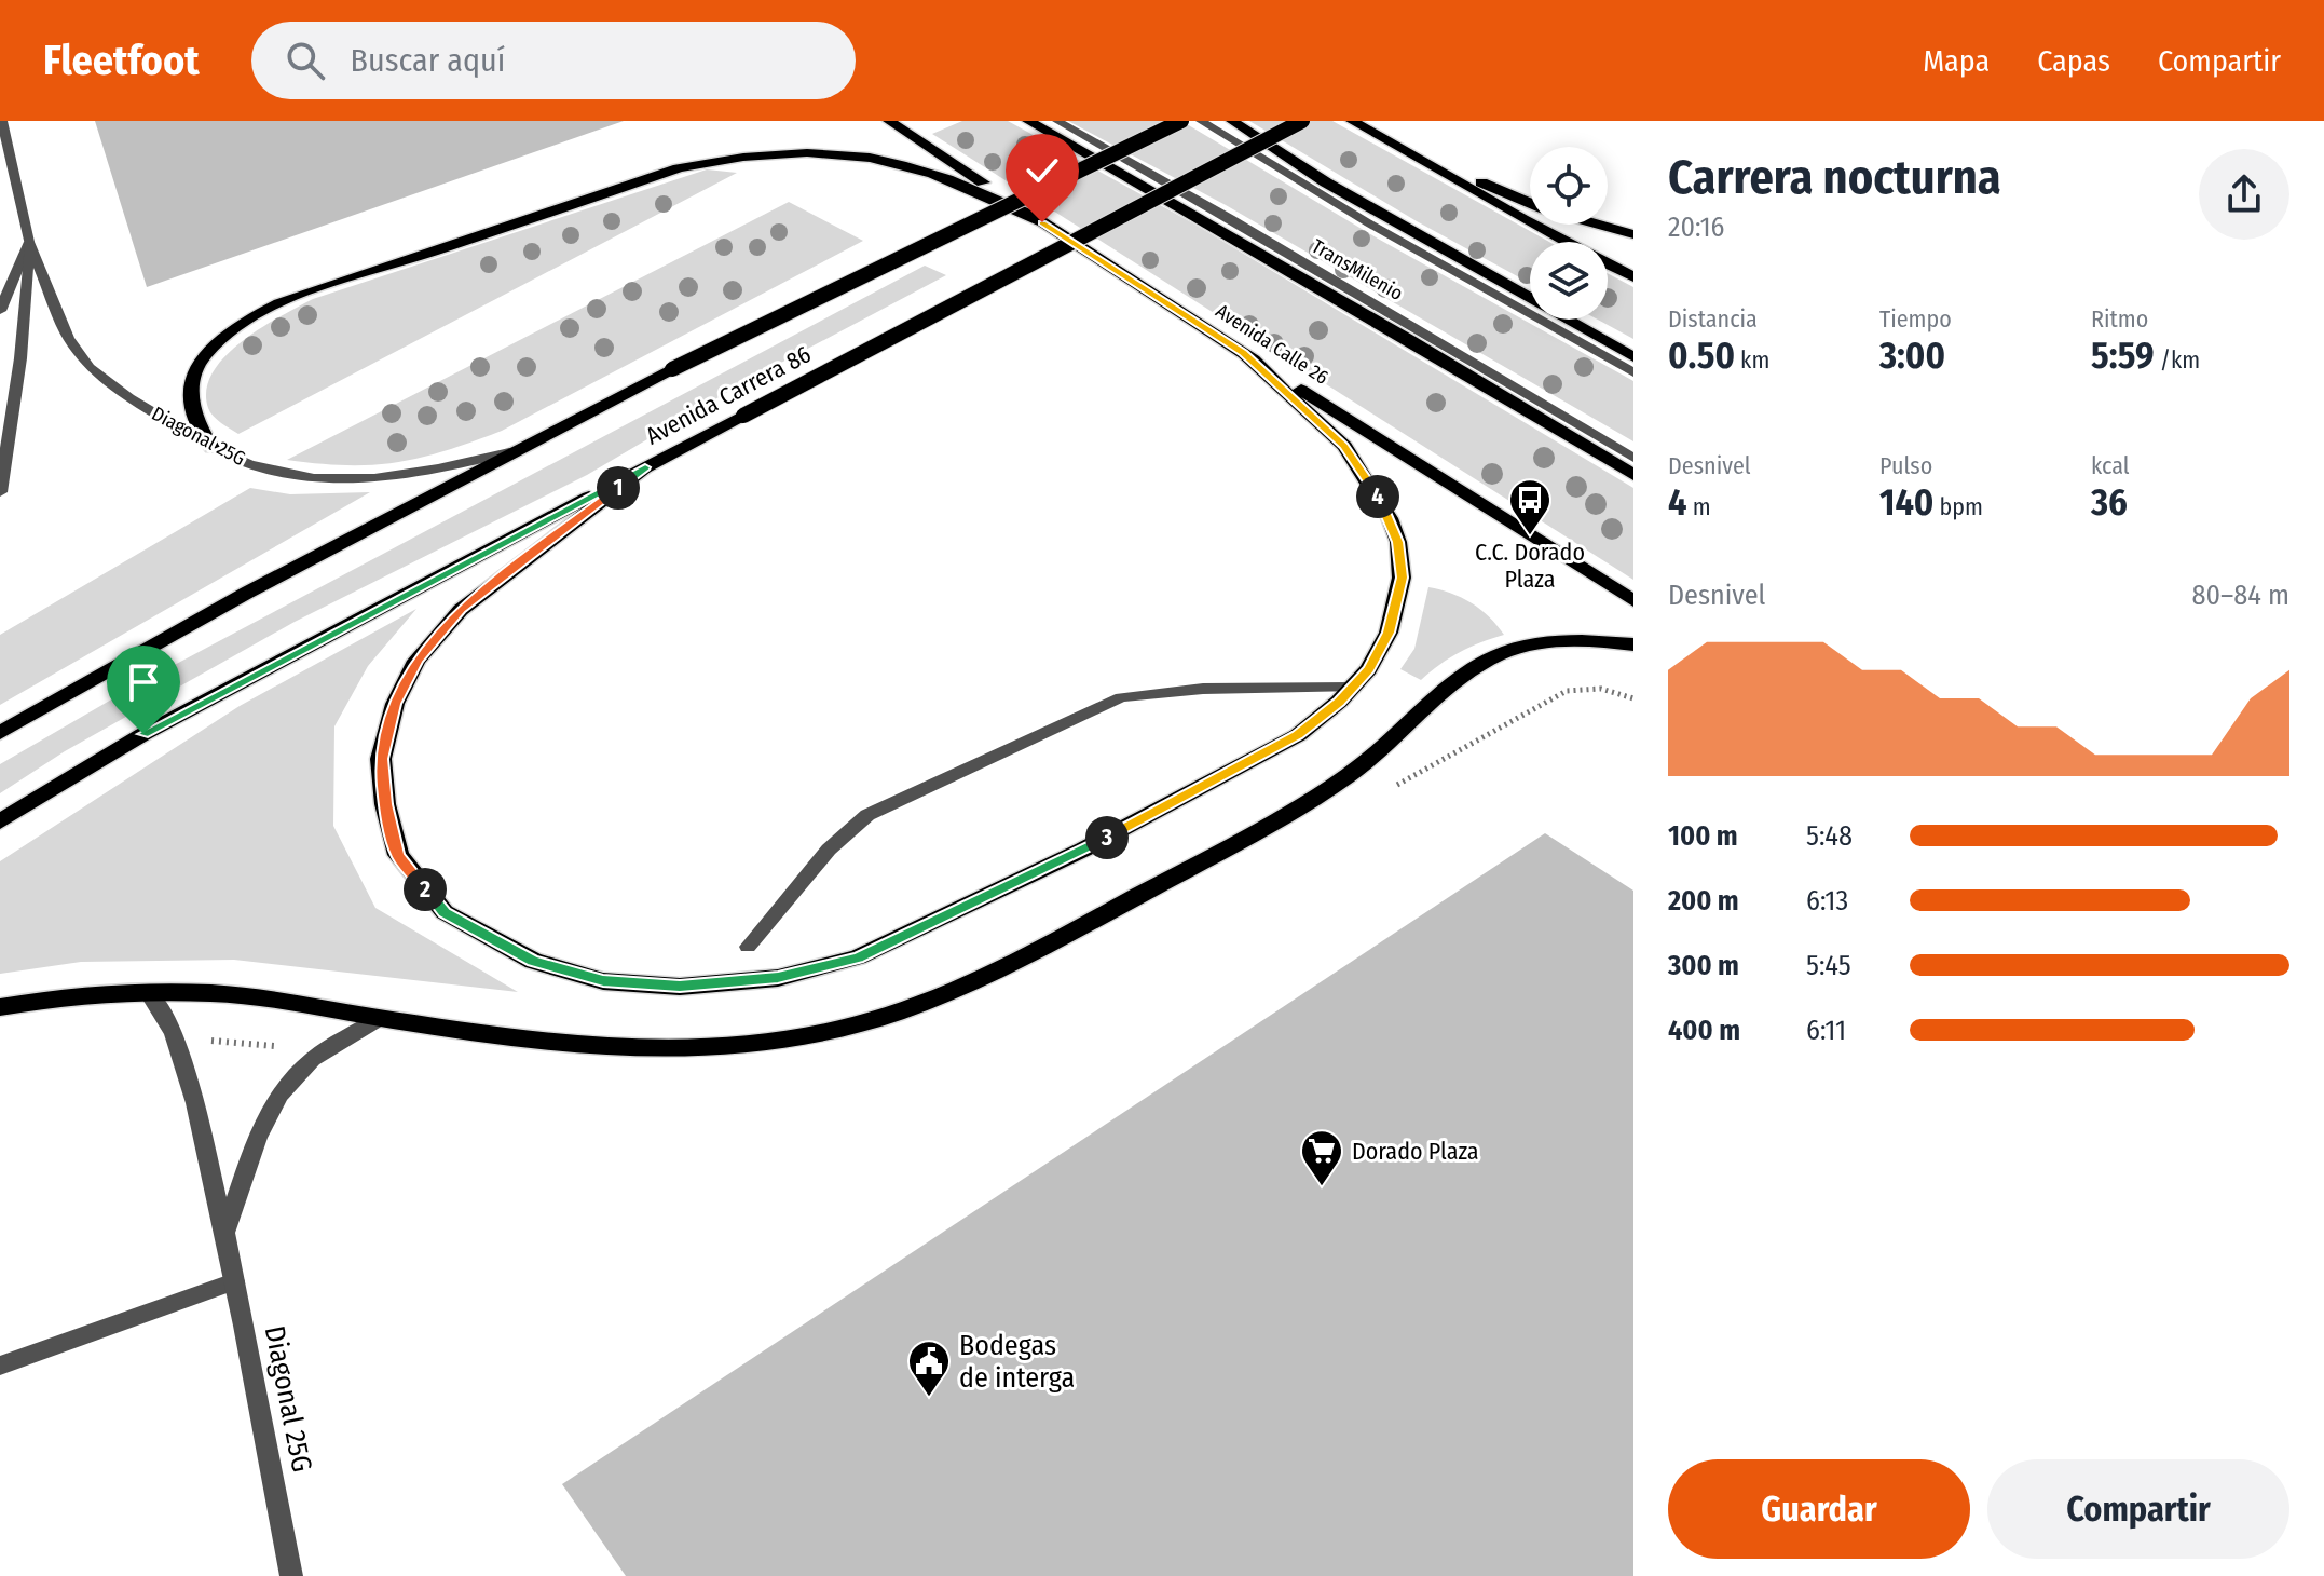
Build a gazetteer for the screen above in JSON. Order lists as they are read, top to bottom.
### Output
{
  "streets": {
    "main road": ["Avenida Calle 26", "Avenida Carrera 86"],
    "street": ["TransMilenio", "Diagonal 25G"]
  },
  "crossings": [
    ["Avenida Carrera 86", "Diagonal 25G"]
  ],
  "places": {
    "bus stop": ["C.C. Dorado Plaza"],
    "supermarket": ["Dorado Plaza"],
    "public building": ["Bodegas de interga"]
  },
  "page": {
    "header": "Fleetfoot",
    "search": "Buscar aquí",
    "nav": ["Mapa", "Capas", "Compartir"],
    "heading": ["Carrera nocturna", "20:16"],
    "stats": [
      ["Distancia", "0.50 km"],
      ["Tiempo", "3:00"],
      ["Ritmo", "5:59 /km"],
      ["Desnivel", "4 m"],
      ["Pulso", "140 bpm"],
      ["kcal", "36"]
    ],
    "pins": [
      "1",
      "4",
      "3",
      "2"
    ],
    "chart": ["Desnivel", "80–84 m"],
    "list": [
      {
        "name": "100 m",
        "note": "5:48"
      },
      {
        "name": "200 m",
        "note": "6:13"
      },
      {
        "name": "300 m",
        "note": "5:45"
      },
      {
        "name": "400 m",
        "note": "6:11"
      }
    ],
    "buttons": ["Guardar", "Compartir"]
  }
}
